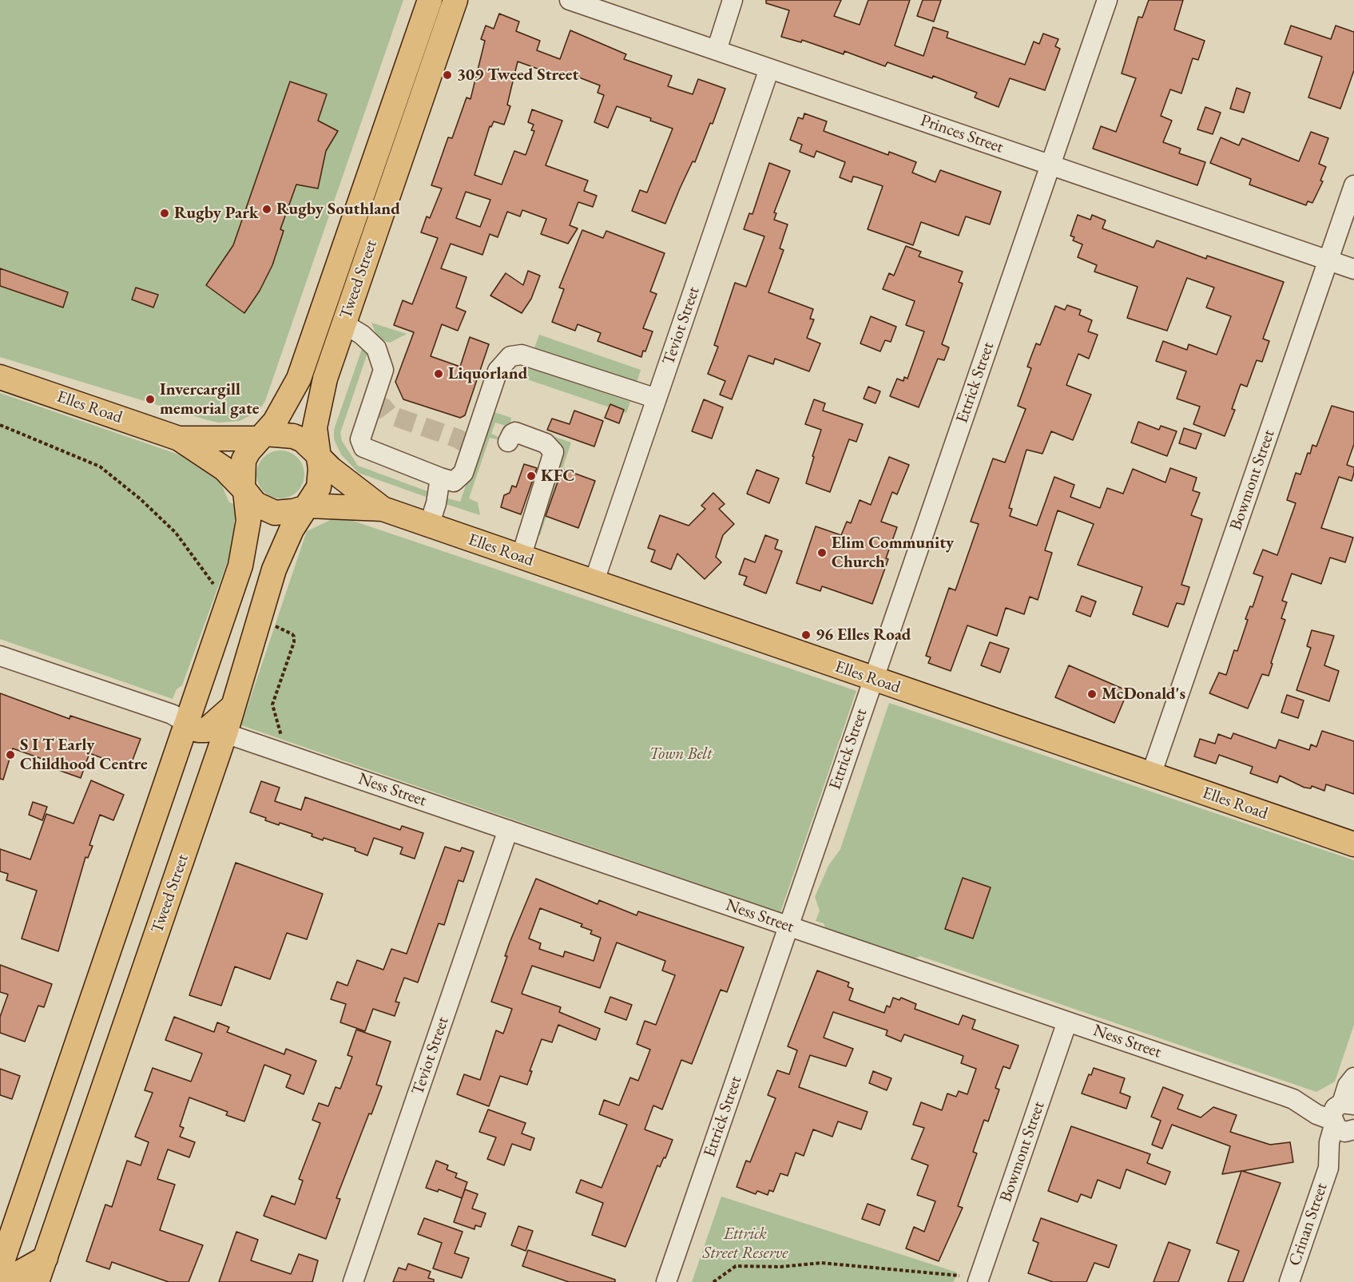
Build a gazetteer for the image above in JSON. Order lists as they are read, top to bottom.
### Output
{
  "streets": {
    "main road": ["Tweed Street", "Elles Road"],
    "street": [
      "Princes Street",
      "Teviot Street",
      "Ettrick Street",
      "Bowmont Street",
      "Ness Street",
      "Crinan Street"
    ]
  },
  "crossings": [
    ["Princes Street", "Teviot Street"],
    ["Princes Street", "Ettrick Street"],
    ["Princes Street", "Bowmont Street"],
    ["Tweed Street", "Elles Road"],
    ["Tweed Street", "Ness Street"],
    ["Teviot Street", "Elles Road"],
    ["Teviot Street", "Ness Street"],
    ["Ettrick Street", "Elles Road"],
    ["Ettrick Street", "Ness Street"],
    ["Elles Road", "Bowmont Street"],
    ["Bowmont Street", "Ness Street"],
    ["Ness Street", "Crinan Street"]
  ],
  "parks": ["Town Belt", "Ettrick Street Reserve"],
  "places": [
    "309 Tweed Street",
    "Rugby Southland",
    "Rugby Park",
    "Liquorland",
    "Invercargill memorial gate",
    "KFC",
    "Elim Community Church",
    "96 Elles Road",
    "McDonald's",
    "S I T Early Childhood Centre"
  ]
}
